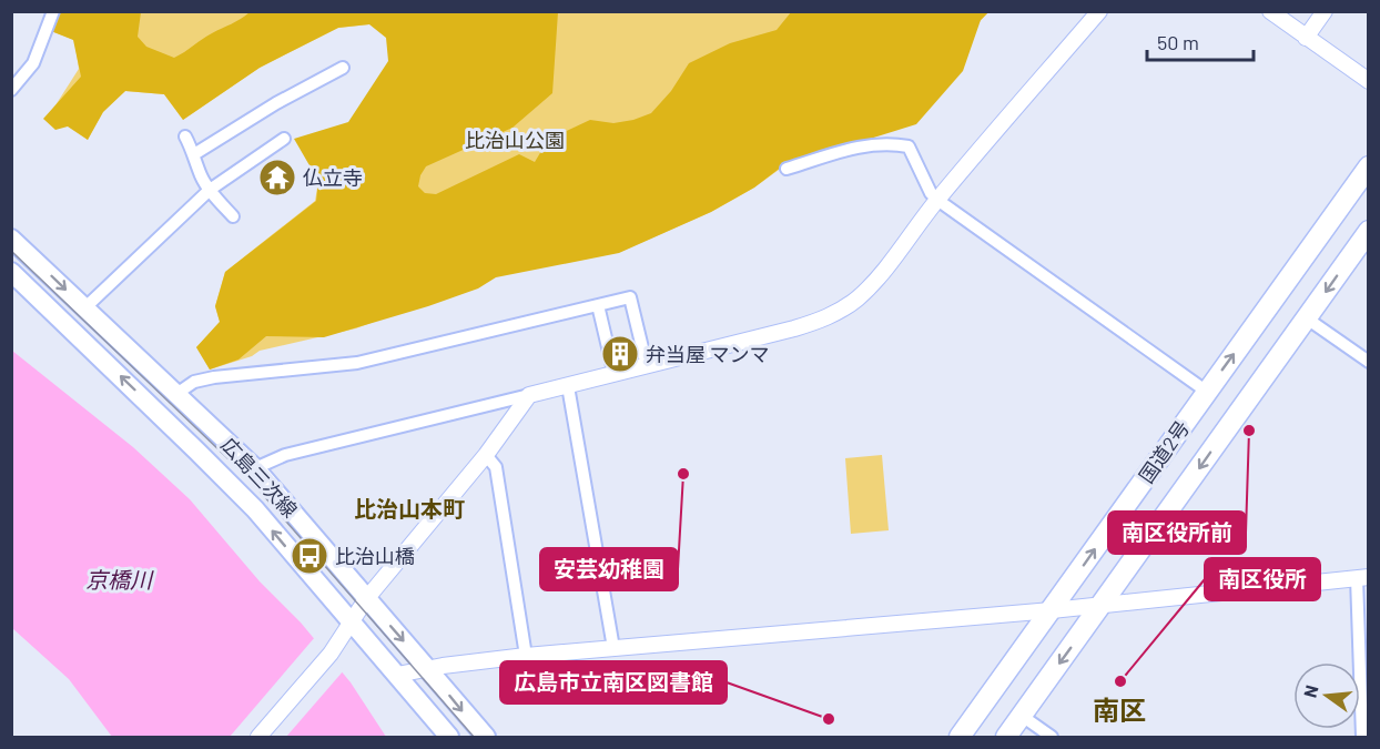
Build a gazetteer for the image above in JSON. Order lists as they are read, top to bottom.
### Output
{
  "streets": {
    "highway": ["国道2号"],
    "main road": ["広島三次線"]
  },
  "districts": ["比治山本町", "南区"],
  "water": ["京橋川"],
  "parks": ["比治山公園"],
  "places": {
    "temple": ["仏立寺"],
    "building": ["弁当屋 マンマ"],
    "other": [
      "南区役所前",
      "安芸幼稚園",
      "南区役所",
      "広島市立南区図書館"
    ],
    "bus stop": ["比治山橋"]
  },
  "scale_bar": "50 m",
  "north": "left"
}
